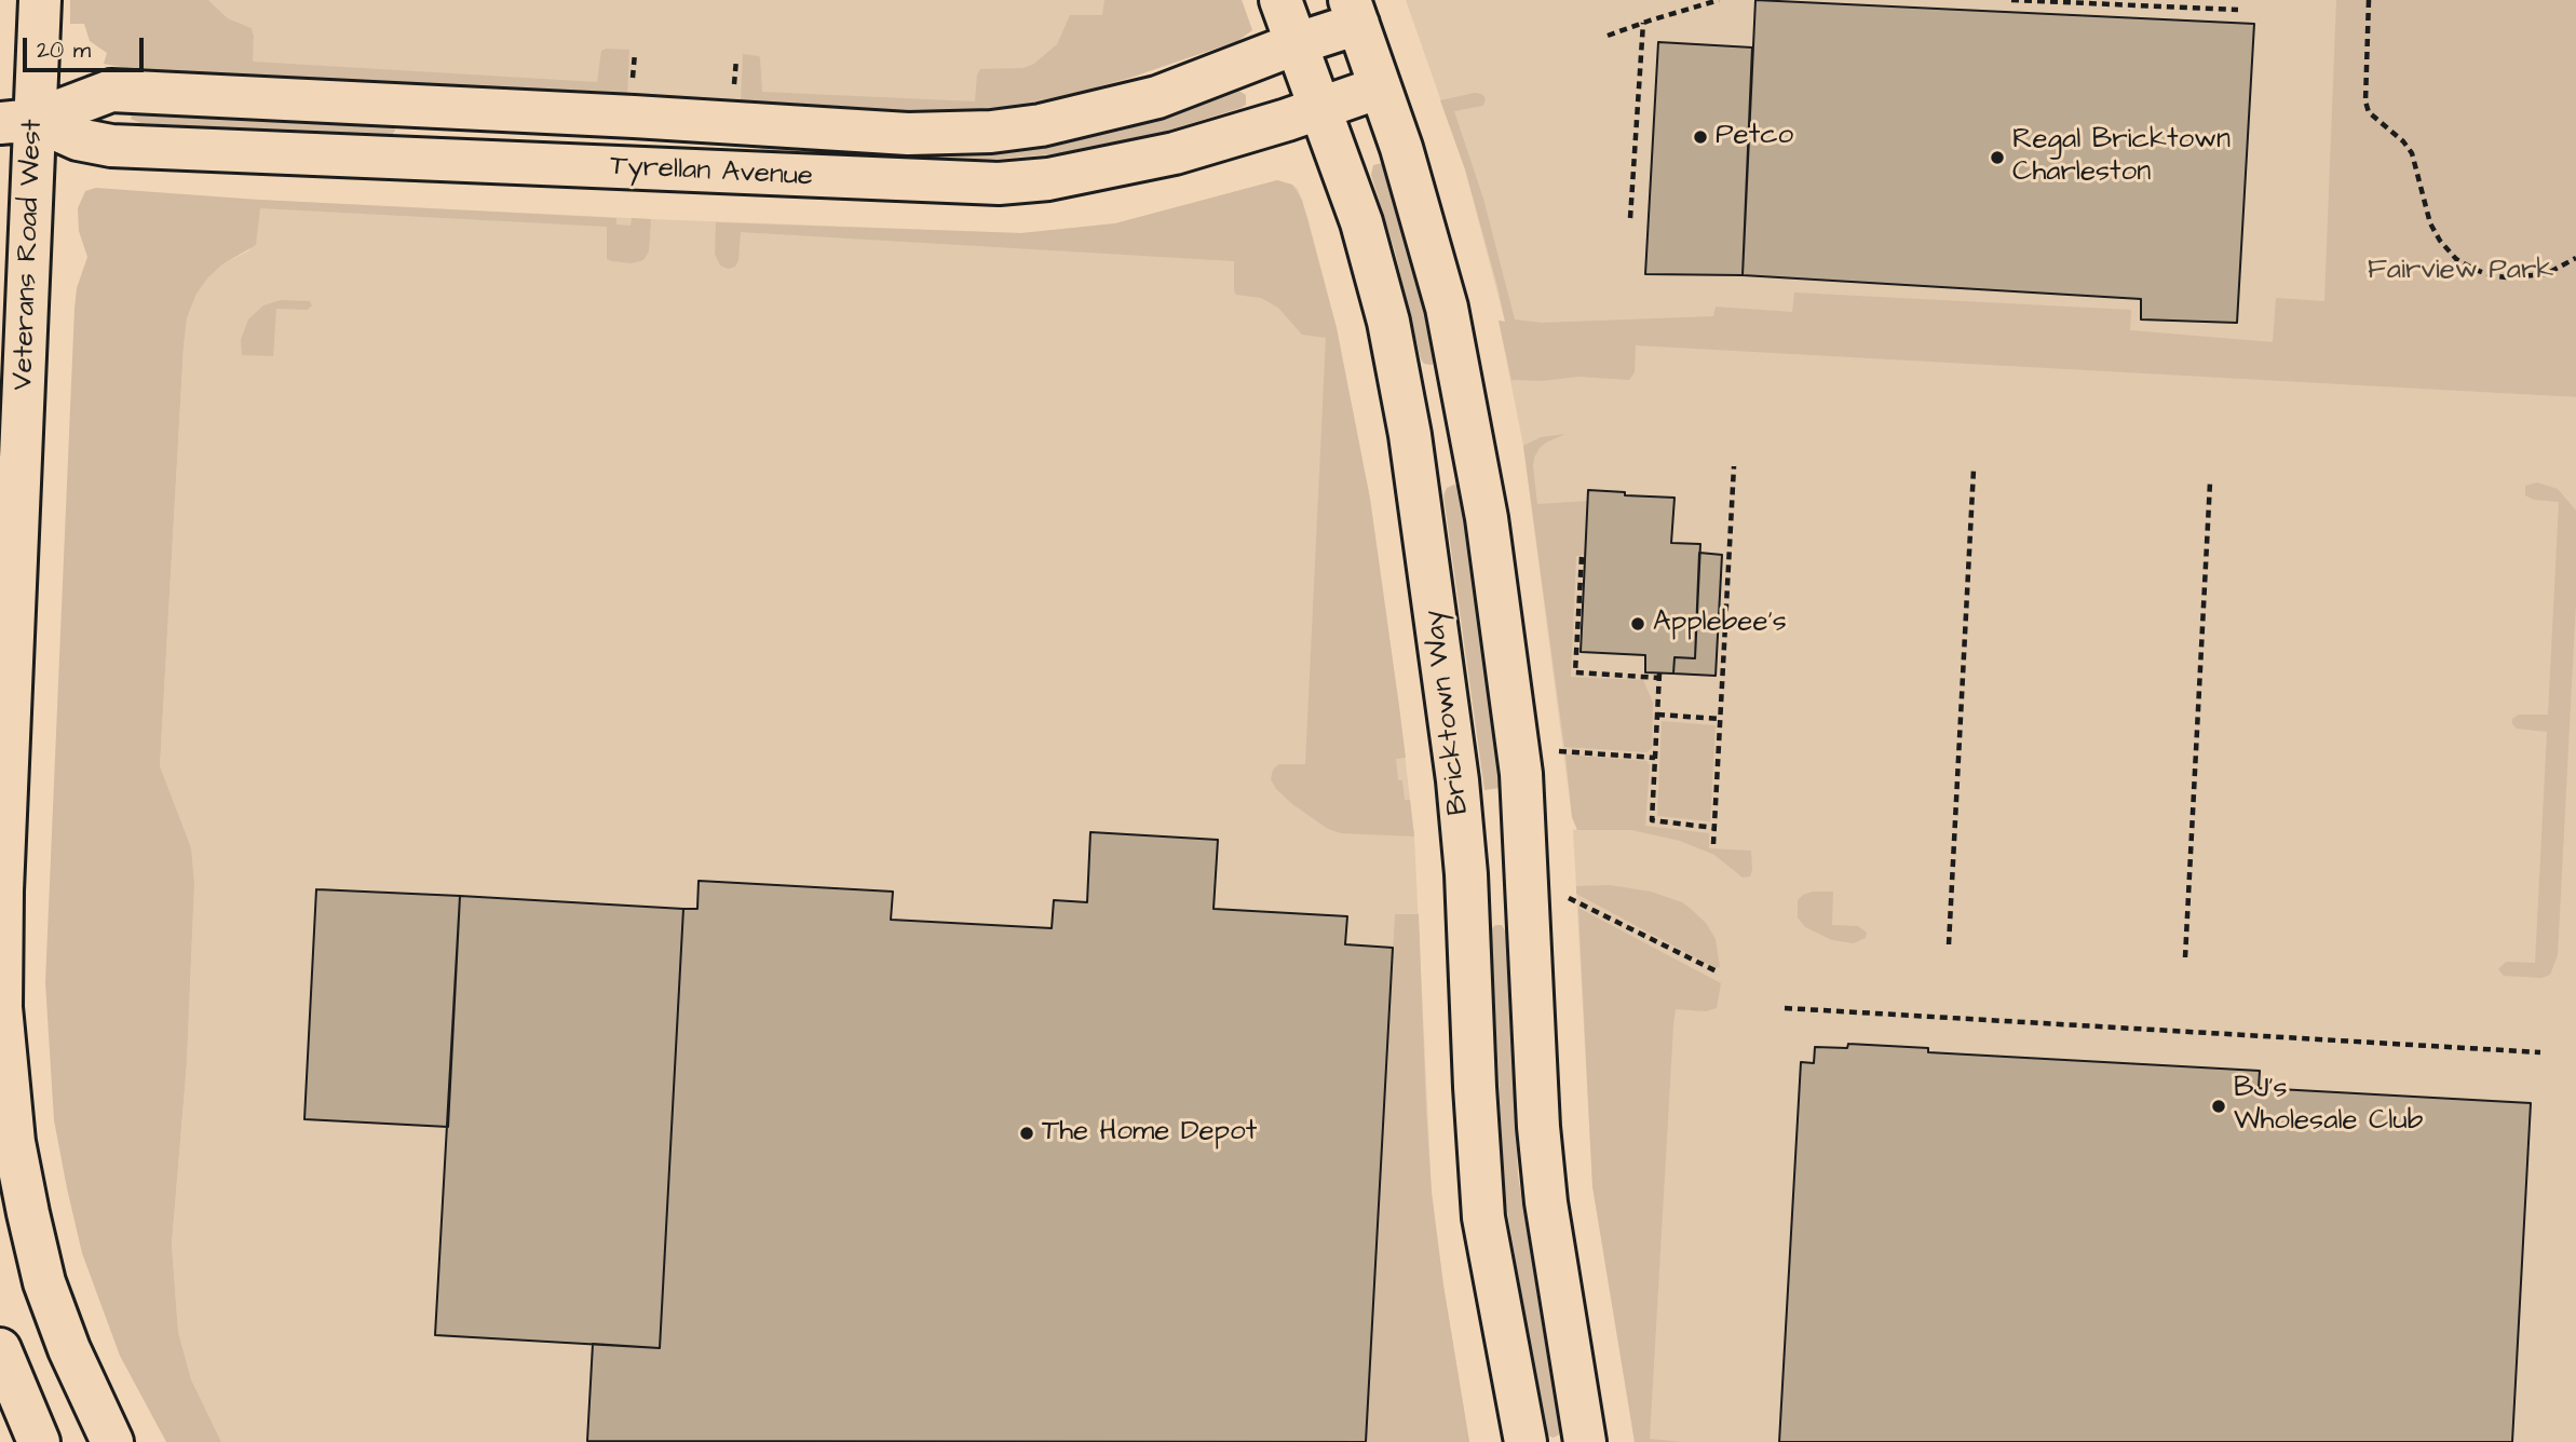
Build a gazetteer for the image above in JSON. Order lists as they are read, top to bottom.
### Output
{
  "streets": {
    "street": ["Tyrellan Avenue", "Veterans Road West", "Bricktown Way"]
  },
  "crossings": [
    ["Tyrellan Avenue", "Veterans Road West"],
    ["Tyrellan Avenue", "Bricktown Way"]
  ],
  "parks": ["Fairview Park"],
  "places": [
    "Petco",
    "Regal Bricktown Charleston",
    "Applebee's",
    "BJ's Wholesale Club",
    "The Home Depot"
  ],
  "scale_bar": "20 m"
}
